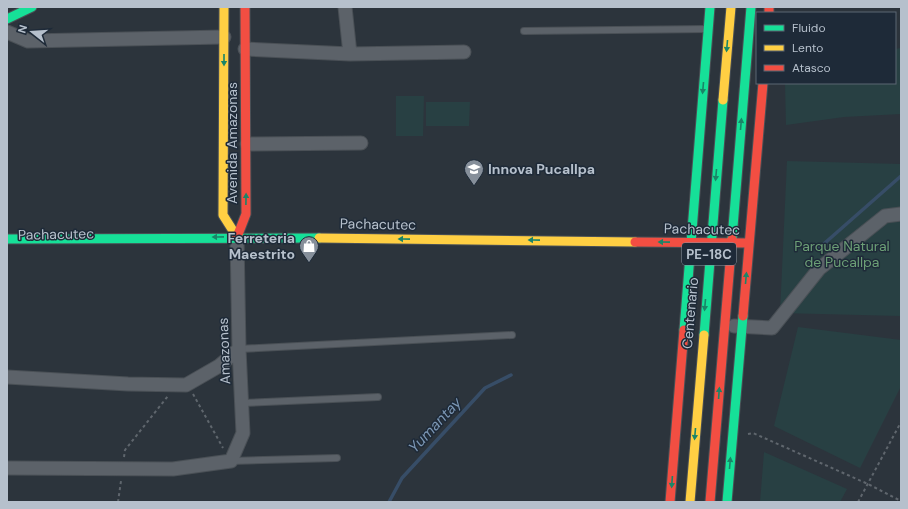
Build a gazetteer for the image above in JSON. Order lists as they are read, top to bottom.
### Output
{
  "streets": {
    "main road": [
      "Avenida Amazonas",
      "Pachacutec",
      "PE-18C",
      "Centenario"
    ],
    "street": ["Amazonas"]
  },
  "crossings": [
    ["Avenida Amazonas", "Pachacutec"],
    ["Avenida Amazonas", "Amazonas"],
    ["Pachacutec", "PE-18C"],
    ["Pachacutec", "Centenario"],
    ["Pachacutec", "Amazonas"]
  ],
  "water": ["Yumantay"],
  "parks": ["Parque Natural de Pucallpa"],
  "places": {
    "school or university": ["Innova Pucallpa"],
    "shop": ["Ferreteria Maestrito"]
  },
  "legend": ["Fluido", "Lento", "Atasco"],
  "north": "left"
}
